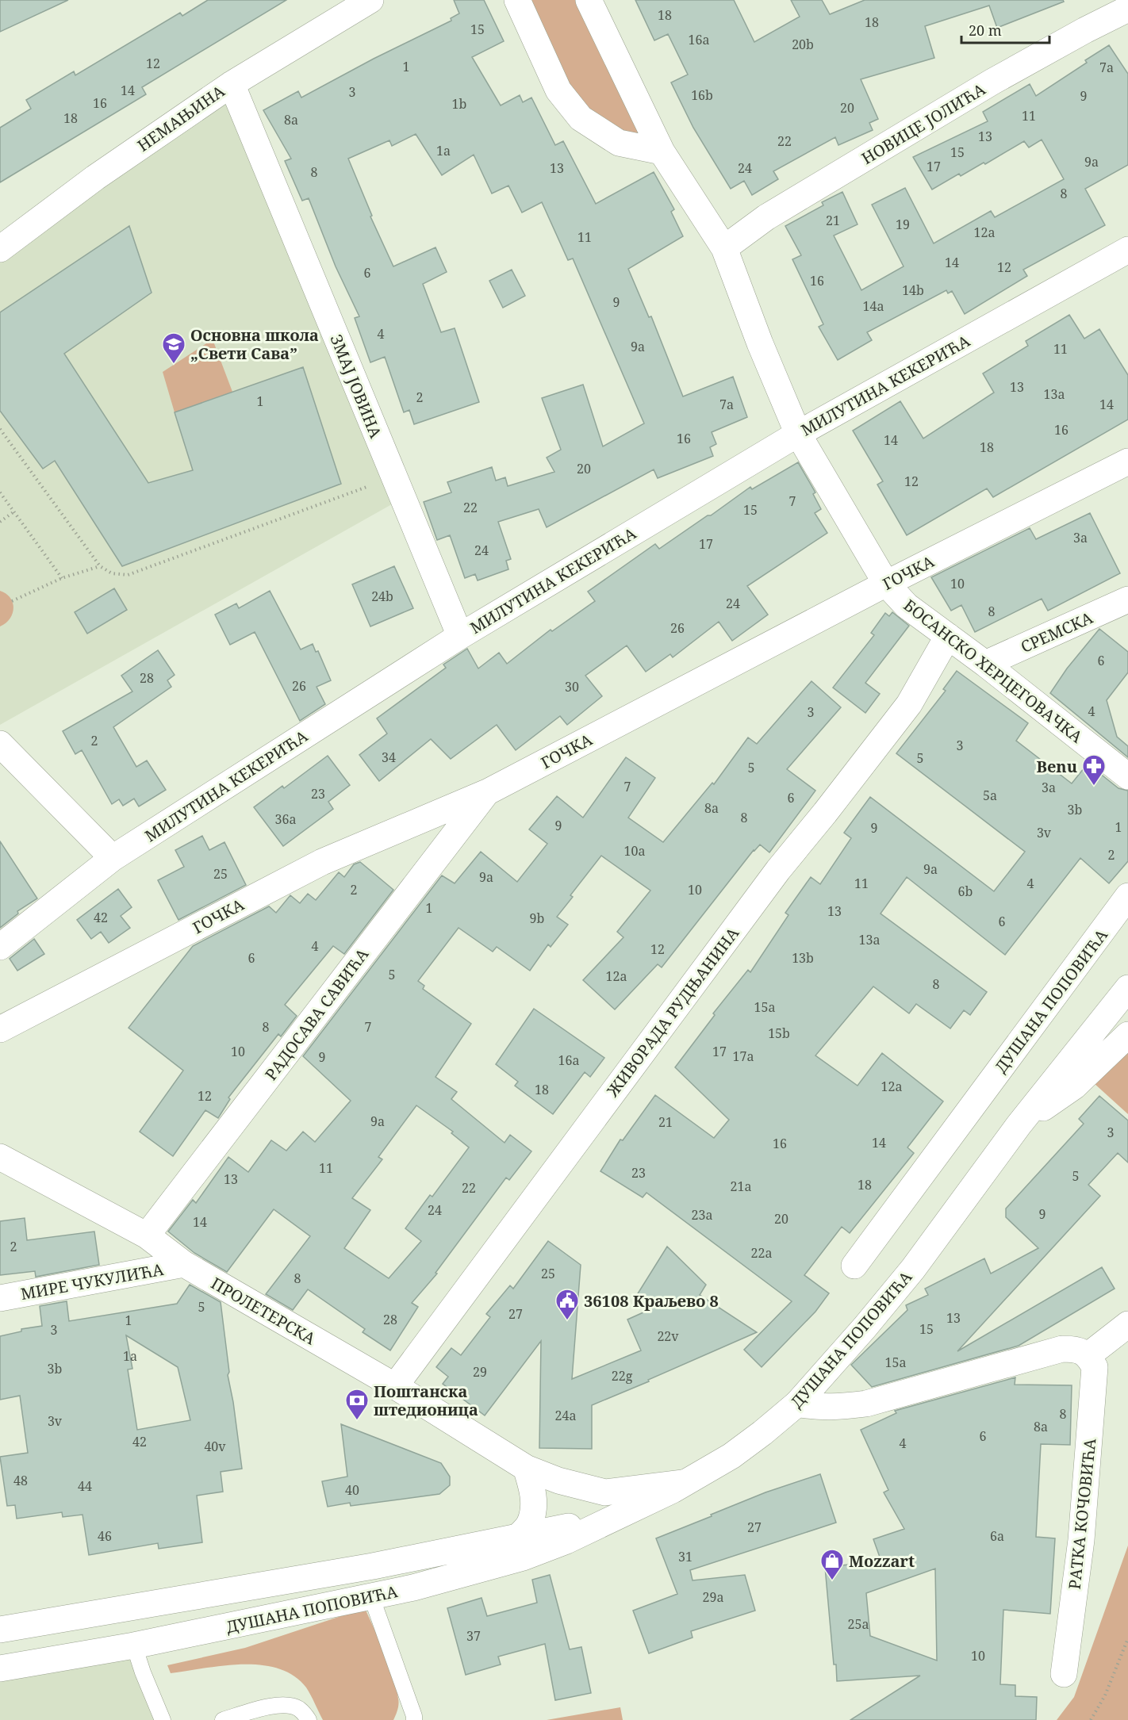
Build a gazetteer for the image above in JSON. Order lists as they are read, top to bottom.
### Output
{
  "streets": {
    "street": [
      "НЕМАЊИНА",
      "НОВИЦЕ ЈОЛИЋА",
      "МИЛУТИНА КЕКЕРИЋА",
      "ЗМАЈ ЈОВИНА",
      "ГОЧКА",
      "СРЕМСКА",
      "БОСАНСКО ХЕРЦЕГОВАЧКА",
      "ДУШАНА ПОПОВИЋА",
      "ЖИВОРАДА РУДЊАНИНА",
      "РАДОСАВА САВИЋА",
      "МИРЕ ЧУКУЛИЋА",
      "ПРОЛЕТЕРСКА",
      "РАТКА КОЧОВИЋА"
    ]
  },
  "crossings": [
    ["НЕМАЊИНА", "ЗМАЈ ЈОВИНА"],
    ["НОВИЦЕ ЈОЛИЋА", "БОСАНСКО ХЕРЦЕГОВАЧКА"],
    ["МИЛУТИНА КЕКЕРИЋА", "ЗМАЈ ЈОВИНА"],
    ["МИЛУТИНА КЕКЕРИЋА", "БОСАНСКО ХЕРЦЕГОВАЧКА"],
    ["ГОЧКА", "БОСАНСКО ХЕРЦЕГОВАЧКА"],
    ["ГОЧКА", "РАДОСАВА САВИЋА"],
    ["СРЕМСКА", "БОСАНСКО ХЕРЦЕГОВАЧКА"],
    ["БОСАНСКО ХЕРЦЕГОВАЧКА", "ЖИВОРАДА РУДЊАНИНА"],
    ["ДУШАНА ПОПОВИЋА", "ПРОЛЕТЕРСКА"],
    ["ЖИВОРАДА РУДЊАНИНА", "ПРОЛЕТЕРСКА"],
    ["РАДОСАВА САВИЋА", "ПРОЛЕТЕРСКА"],
    ["МИРЕ ЧУКУЛИЋА", "ПРОЛЕТЕРСКА"]
  ],
  "places": {
    "school or university": ["Основна школа „Свети Сава”"],
    "pharmacy": ["Benu"],
    "public building": ["36108 Краљево 8"],
    "bank": ["Поштанска штедионица"],
    "shop": ["Mozzart"]
  },
  "house_numbers": [
    "18",
    "18",
    "15",
    "16a",
    "20b",
    "12",
    "1",
    "7a",
    "14",
    "3",
    "16b",
    "9",
    "16",
    "1b",
    "20",
    "11",
    "18",
    "8a",
    "13",
    "22",
    "1a",
    "15",
    "9a",
    "17",
    "13",
    "24",
    "8",
    "8",
    "21",
    "19",
    "12a",
    "11",
    "14",
    "12",
    "6",
    "16",
    "14b",
    "9",
    "14a",
    "4",
    "9a",
    "11",
    "13",
    "13a",
    "2",
    "1",
    "7a",
    "14",
    "16",
    "16",
    "14",
    "18",
    "20",
    "12",
    "7",
    "22",
    "15",
    "3a",
    "17",
    "24",
    "10",
    "24b",
    "24",
    "8",
    "26",
    "6",
    "28",
    "26",
    "30",
    "4",
    "3",
    "2",
    "3",
    "34",
    "5",
    "5",
    "7",
    "3a",
    "23",
    "5a",
    "6",
    "8a",
    "3b",
    "8",
    "36a",
    "9",
    "1",
    "9",
    "3v",
    "10a",
    "2",
    "9a",
    "25",
    "9a",
    "11",
    "4",
    "2",
    "10",
    "6b",
    "1",
    "13",
    "42",
    "9b",
    "6",
    "13a",
    "4",
    "12",
    "6",
    "13b",
    "5",
    "12a",
    "8",
    "15a",
    "8",
    "7",
    "15b",
    "10",
    "17",
    "17a",
    "9",
    "16a",
    "12a",
    "18",
    "12",
    "9a",
    "21",
    "3",
    "14",
    "16",
    "11",
    "23",
    "5",
    "13",
    "18",
    "21a",
    "22",
    "24",
    "9",
    "23a",
    "20",
    "14",
    "2",
    "22a",
    "25",
    "8",
    "5",
    "27",
    "13",
    "28",
    "1",
    "15",
    "3",
    "22v",
    "1a",
    "15a",
    "3b",
    "29",
    "22g",
    "8",
    "24a",
    "3v",
    "8a",
    "6",
    "42",
    "4",
    "40v",
    "48",
    "44",
    "40",
    "27",
    "46",
    "6a",
    "31",
    "29a",
    "25a",
    "37",
    "10"
  ],
  "scale_bar": "20 m"
}
